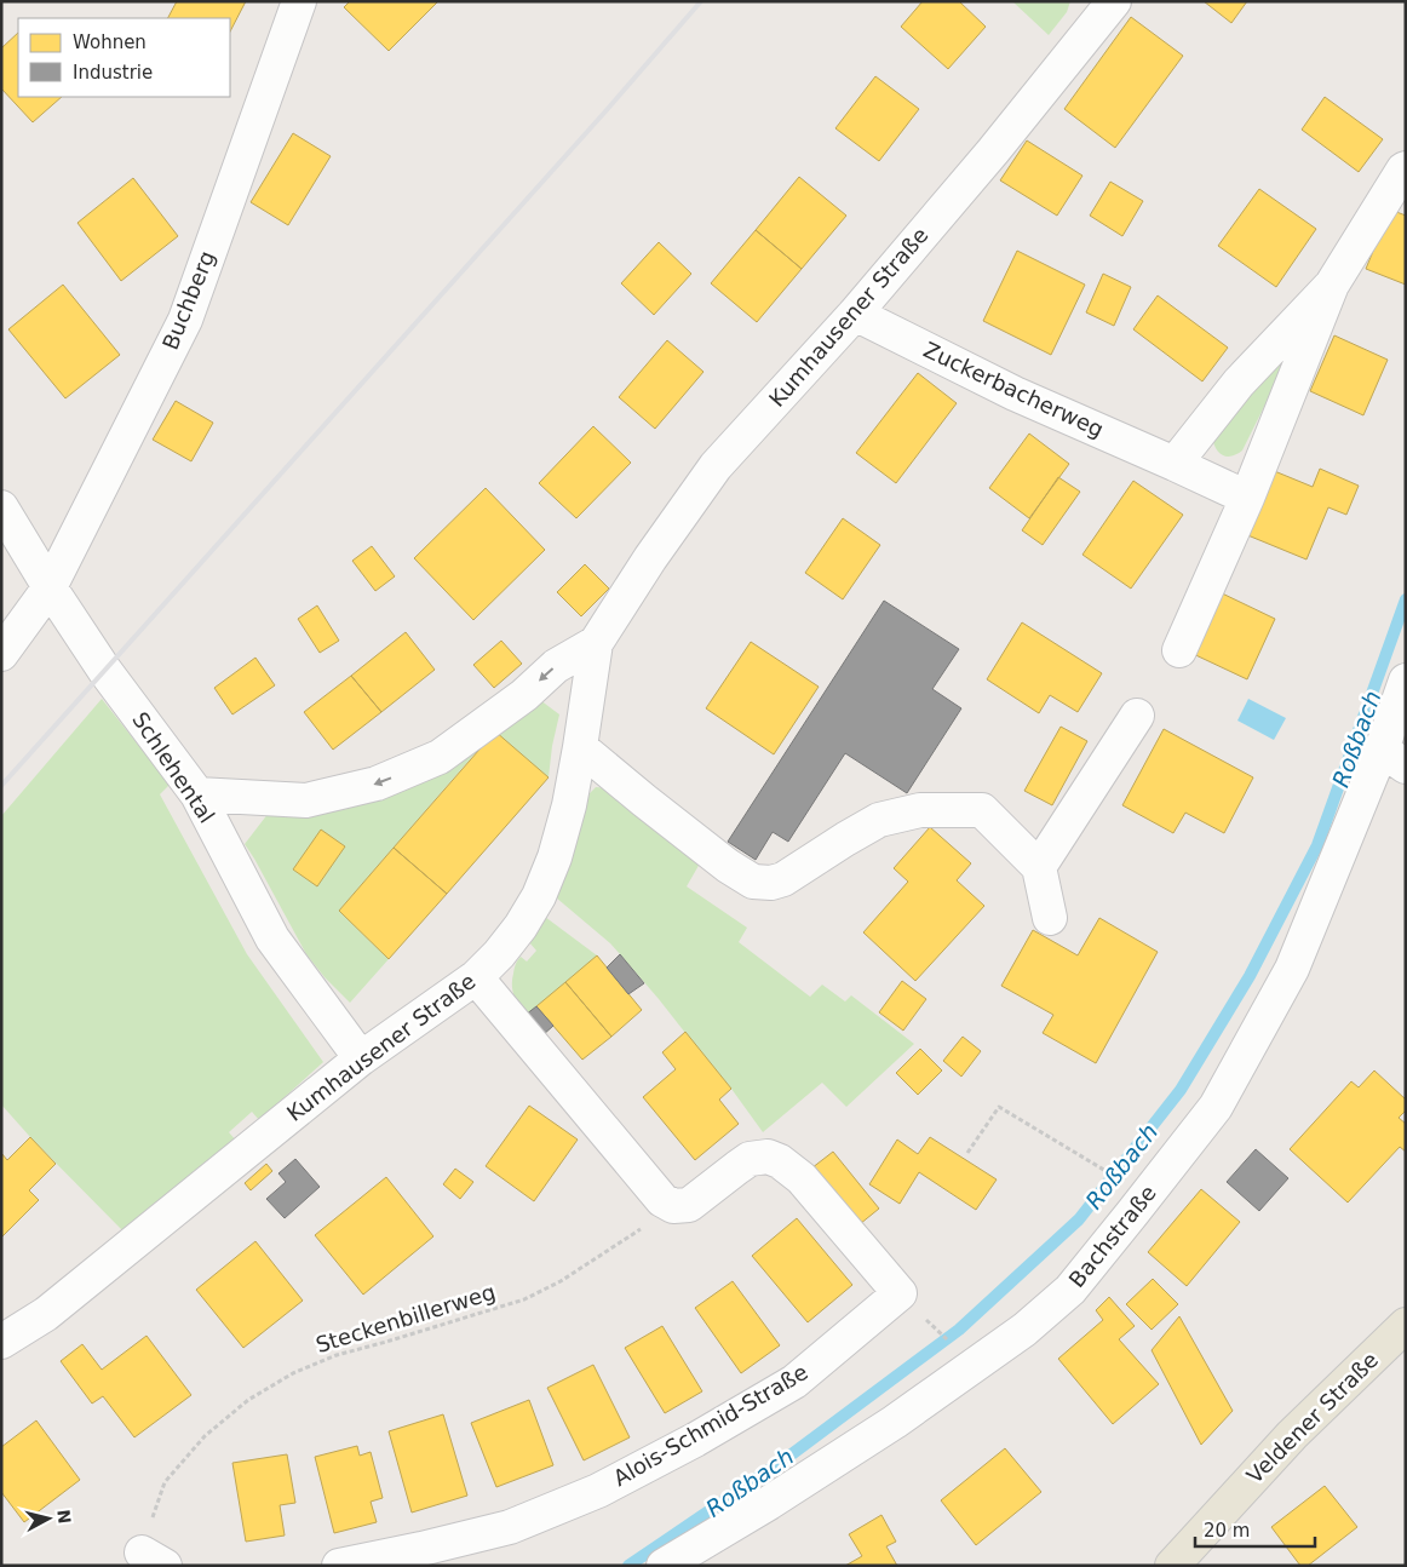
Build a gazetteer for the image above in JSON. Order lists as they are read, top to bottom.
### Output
{
  "streets": {
    "main road": ["Veldener Straße"],
    "street": [
      "Buchberg",
      "Kumhausener Straße",
      "Zuckerbacherweg",
      "Schlehental",
      "Bachstraße",
      "Alois-Schmid-Straße"
    ],
    "path": ["Steckenbillerweg"]
  },
  "crossings": [
    ["Buchberg", "Schlehental"],
    ["Kumhausener Straße", "Zuckerbacherweg"],
    ["Kumhausener Straße", "Schlehental"],
    ["Steckenbillerweg", "Alois-Schmid-Straße"]
  ],
  "water": ["Roßbach"],
  "legend": ["Wohnen", "Industrie"],
  "scale_bar": "20 m",
  "north": "right"
}
